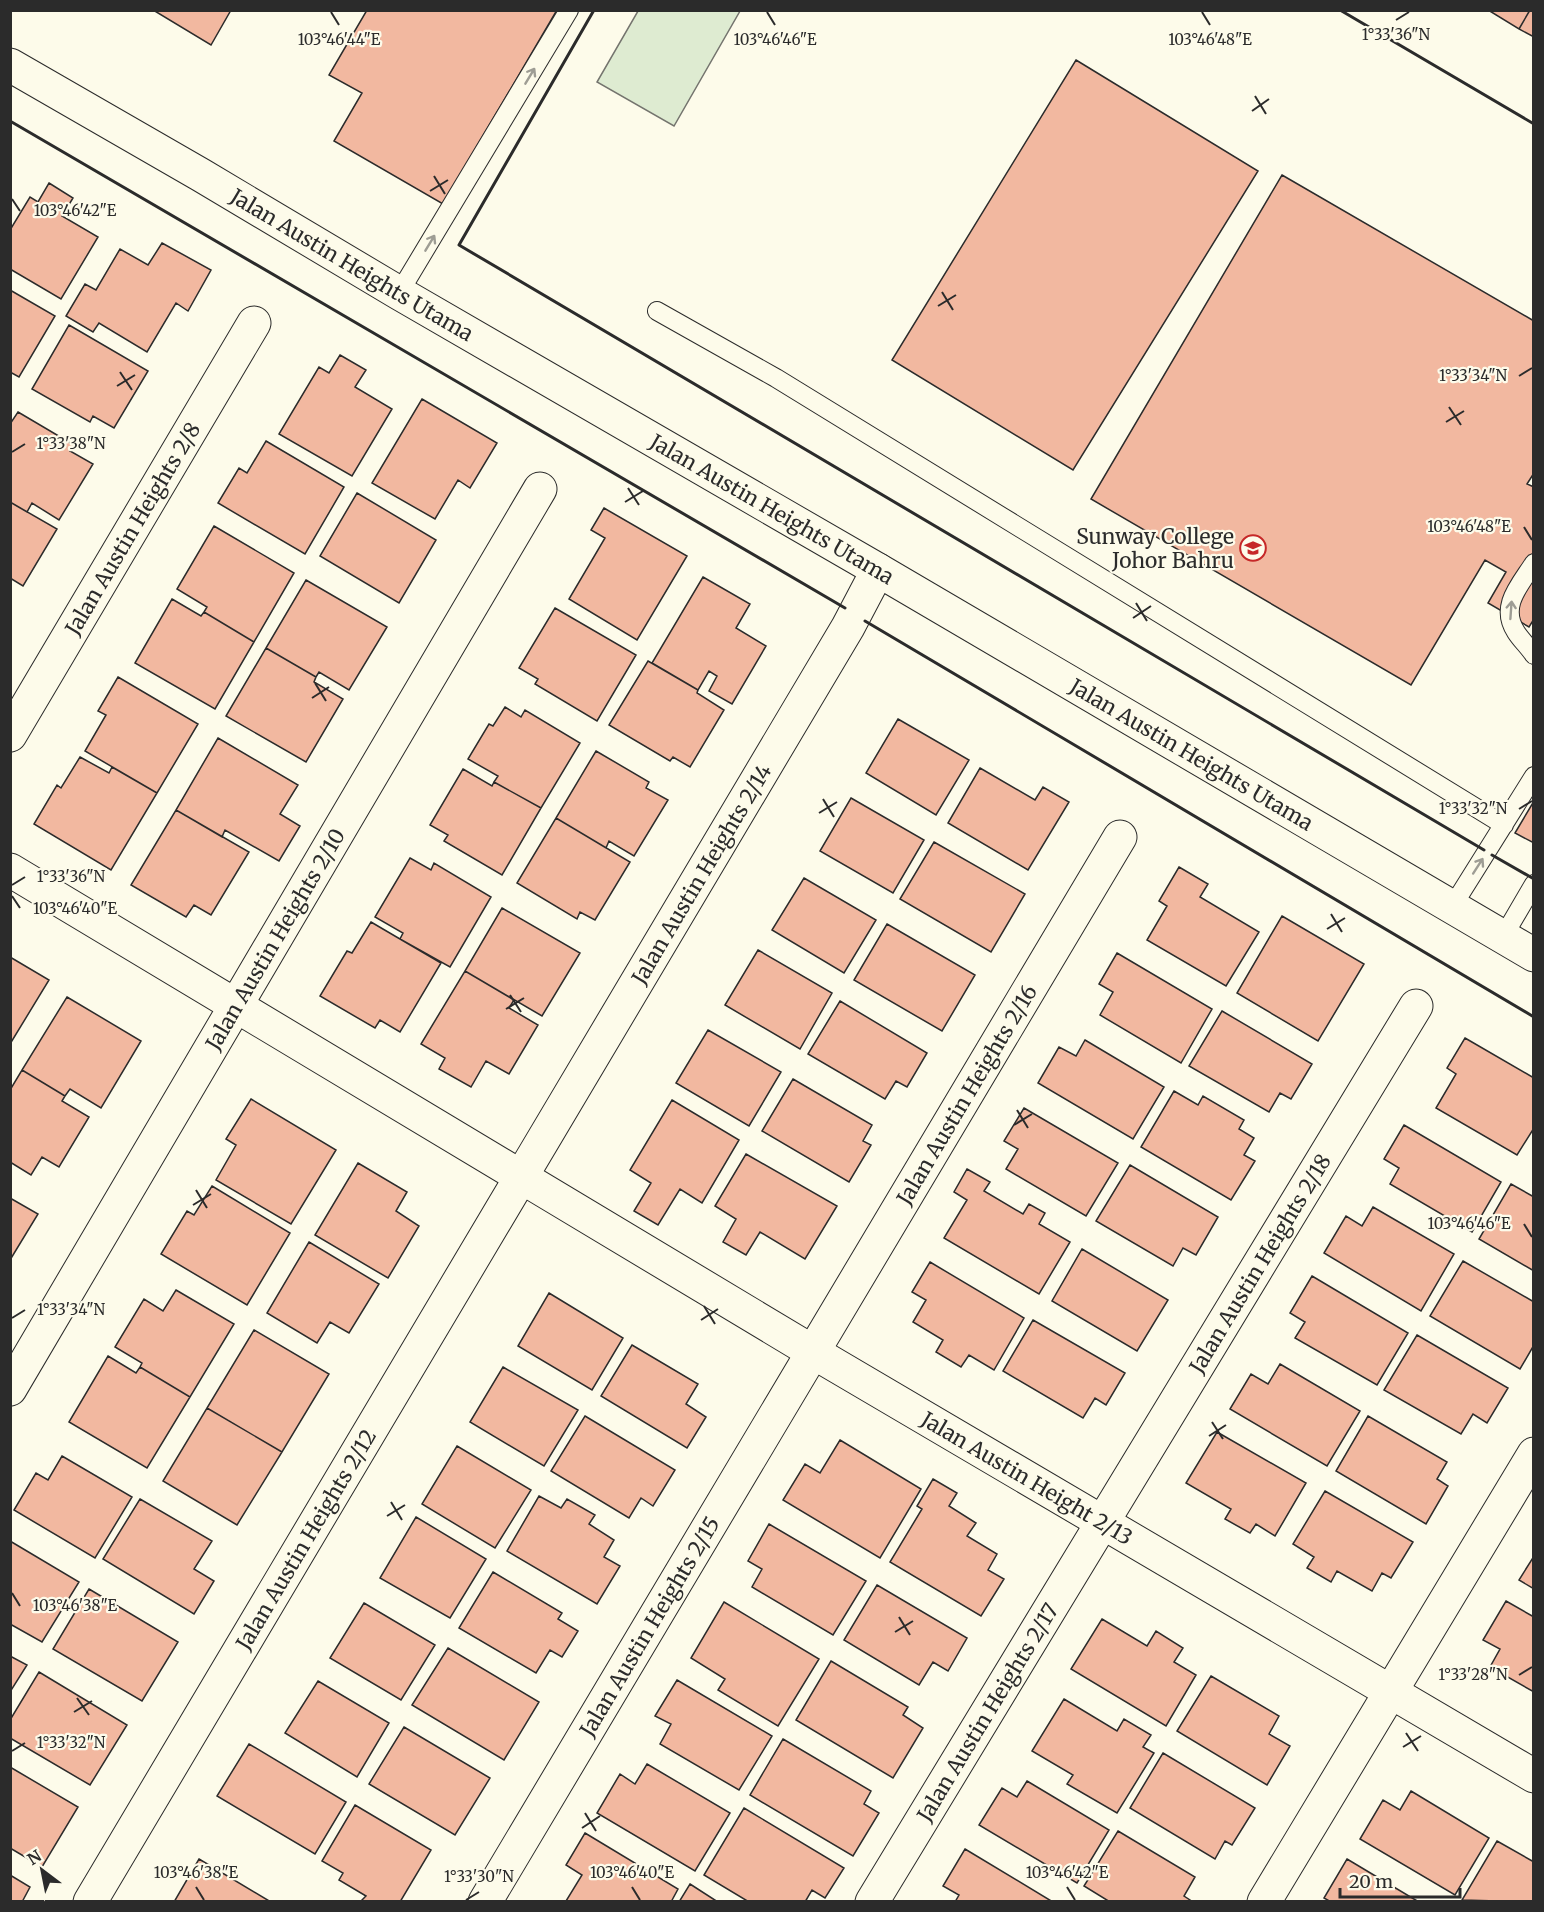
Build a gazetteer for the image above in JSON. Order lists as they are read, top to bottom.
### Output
{
  "streets": {
    "street": [
      "Jalan Austin Heights Utama",
      "Jalan Austin Heights 2/8",
      "Jalan Austin Heights 2/14",
      "Jalan Austin Heights 2/10",
      "Jalan Austin Heights 2/16",
      "Jalan Austin Heights 2/18",
      "Jalan Austin Height 2/13",
      "Jalan Austin Heights 2/12",
      "Jalan Austin Heights 2/15",
      "Jalan Austin Heights 2/17"
    ]
  },
  "crossings": [
    ["Jalan Austin Heights Utama", "Jalan Austin Heights 2/14"],
    ["Jalan Austin Heights 2/14", "Jalan Austin Height 2/13"],
    ["Jalan Austin Heights 2/14", "Jalan Austin Heights 2/12"],
    ["Jalan Austin Heights 2/10", "Jalan Austin Height 2/13"],
    ["Jalan Austin Heights 2/16", "Jalan Austin Height 2/13"],
    ["Jalan Austin Heights 2/16", "Jalan Austin Heights 2/15"],
    ["Jalan Austin Heights 2/18", "Jalan Austin Height 2/13"],
    ["Jalan Austin Heights 2/18", "Jalan Austin Heights 2/17"],
    ["Jalan Austin Height 2/13", "Jalan Austin Heights 2/12"],
    ["Jalan Austin Height 2/13", "Jalan Austin Heights 2/15"],
    ["Jalan Austin Height 2/13", "Jalan Austin Heights 2/17"]
  ],
  "places": {
    "school or university": ["Sunway College Johor Bahru"]
  },
  "scale_bar": "20 m",
  "north": "top left",
  "coordinates": [
    "1°33'36\"N",
    "103°46'44\"E",
    "103°46'46\"E",
    "103°46'48\"E",
    "103°46'42\"E",
    "1°33'34\"N",
    "1°33'38\"N",
    "1°33'32\"N",
    "103°46'40\"E",
    "103°46'38\"E",
    "1°33'28\"N",
    "1°33'30\"N"
  ]
}
